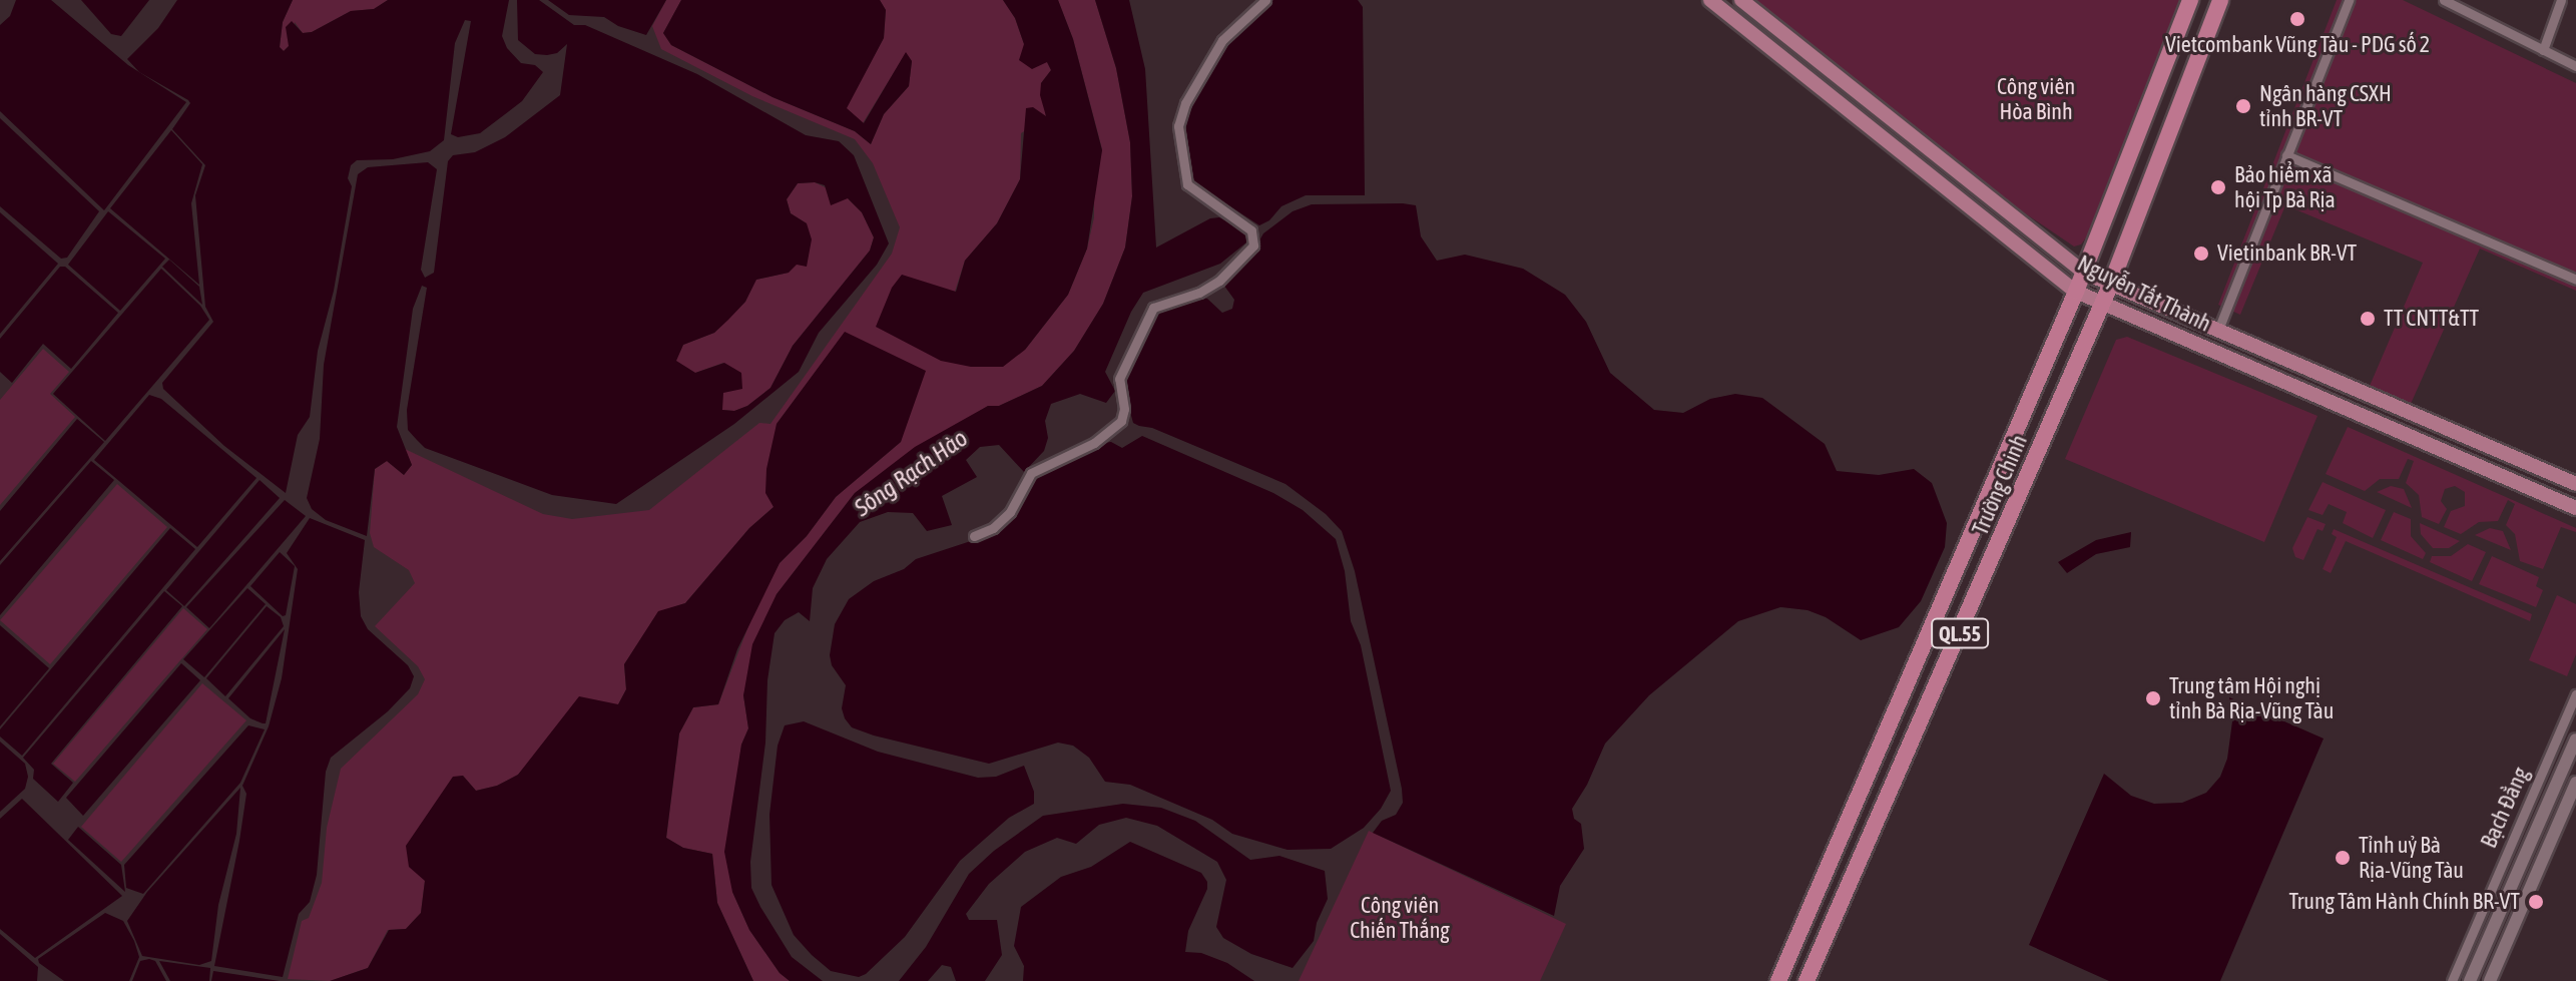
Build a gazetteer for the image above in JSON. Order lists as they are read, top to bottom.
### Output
{
  "streets": {
    "highway": ["Trường Chinh", "QL.55"],
    "main road": ["Nguyễn Tất Thành"],
    "street": ["Bạch Đằng"]
  },
  "crossings": [
    ["Nguyễn Tất Thành", "Trường Chinh"]
  ],
  "water": ["Sông Rạch Hào"],
  "parks": ["Công viên Hòa Bình", "Công viên Chiến Thắng"],
  "places": [
    "Vietcombank Vũng Tàu - PDG số 2",
    "Ngân hàng CSXH tỉnh BR-VT",
    "Bảo hiểm xã hội Tp Bà Rịa",
    "Vietinbank BR-VT",
    "TT CNTT&TT",
    "Trung tâm Hội nghị tỉnh Bà Rịa-Vũng Tàu",
    "Tỉnh uỷ Bà Rịa-Vũng Tàu",
    "Trung Tâm Hành Chính BR-VT"
  ]
}
